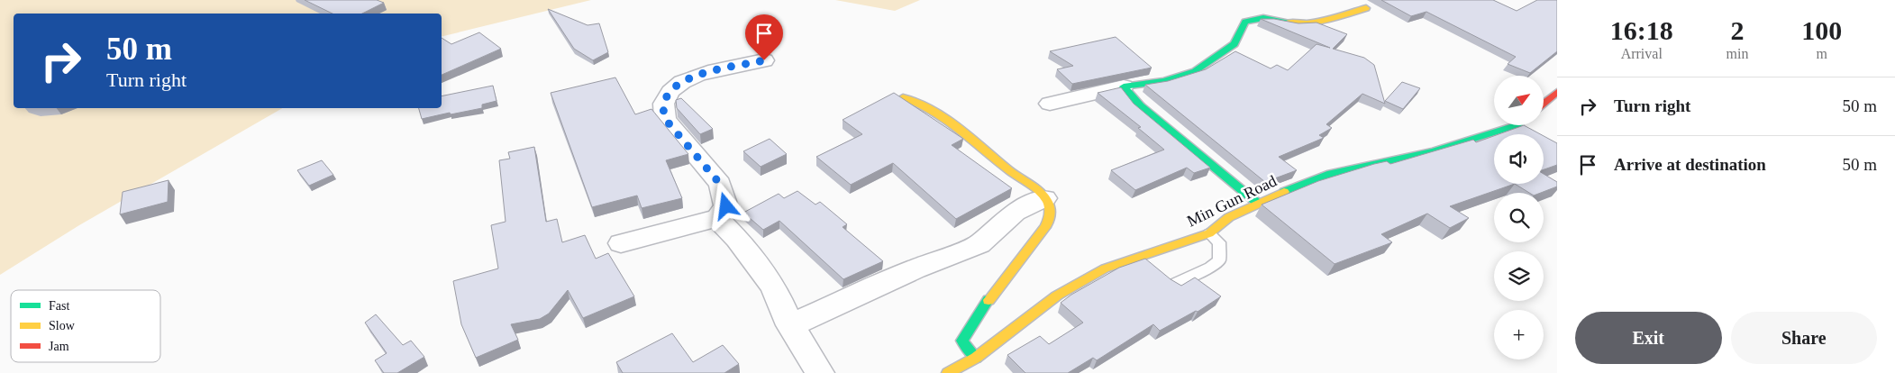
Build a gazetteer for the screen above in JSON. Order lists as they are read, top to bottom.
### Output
{
  "streets": {
    "street": ["Min Gun Road"]
  },
  "legend": ["Fast", "Slow", "Jam"],
  "north": "top right",
  "page": {
    "eta": [
      "16:18",
      "Arrival",
      "2",
      "min",
      "100",
      "m"
    ],
    "turn": ["50 m", "Turn right"],
    "map_buttons": "+",
    "list": [
      {
        "name": "Turn right",
        "value": "50 m"
      },
      {
        "name": "Arrive at destination",
        "value": "50 m"
      }
    ],
    "buttons": ["Exit", "Share"]
  }
}
